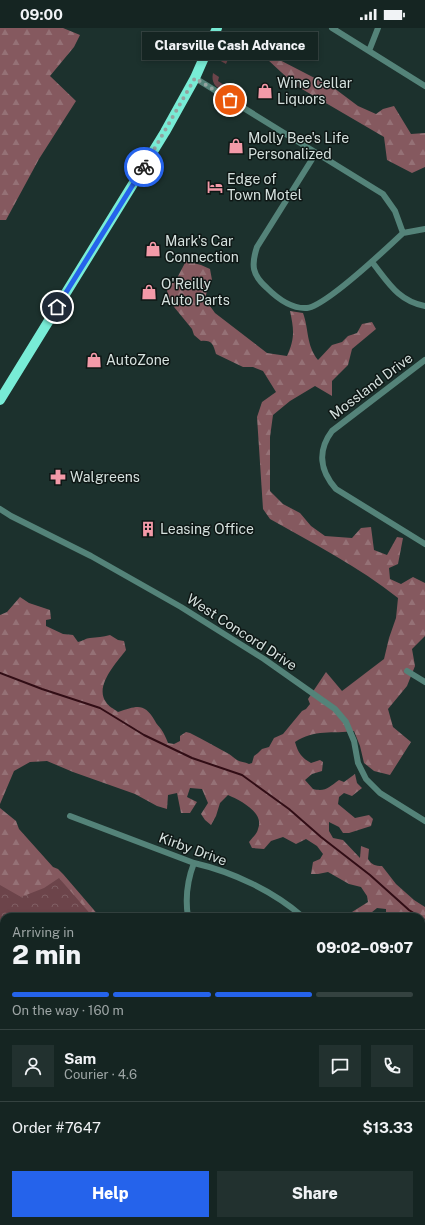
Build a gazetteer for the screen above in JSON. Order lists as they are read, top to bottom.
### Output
{
  "streets": {
    "street": ["Mossland Drive", "West Concord Drive", "Kirby Drive"]
  },
  "places": {
    "shop": [
      "Wine Cellar Liquors",
      "Molly Bee's Life Personalized",
      "Mark's Car Connection",
      "O'Reilly Auto Parts",
      "AutoZone"
    ],
    "other": ["Clarsville Cash Advance"],
    "hotel": ["Edge of Town Motel"],
    "pharmacy": ["Walgreens"],
    "building": ["Leasing Office"]
  },
  "page": {
    "status": "09:00",
    "bubble": "Clarsville Cash Advance",
    "heading": ["2 min", "Arriving in", "09:02–09:07"],
    "panel": [
      "Sam",
      "Courier · 4.6",
      "Order #7647",
      "$13.33"
    ],
    "bar": "On the way · 160 m",
    "buttons": ["Help", "Share"]
  }
}
